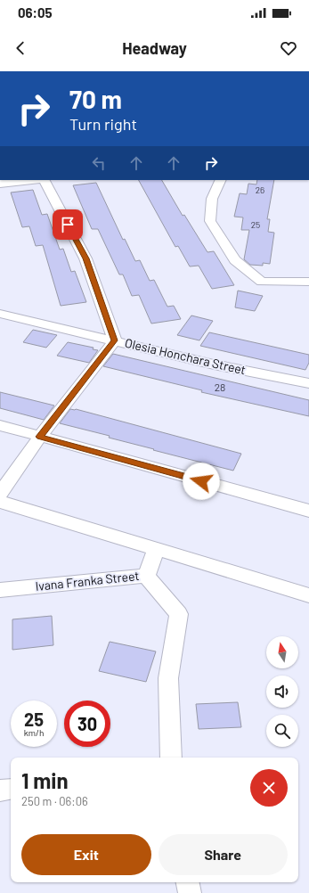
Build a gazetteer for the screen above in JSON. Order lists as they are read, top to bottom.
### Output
{
  "streets": {
    "street": ["Olesia Honchara Street", "Ivana Franka Street"]
  },
  "house_numbers": ["26", "25", "28"],
  "north": "top",
  "page": {
    "status": "06:05",
    "header": "Headway",
    "turn": ["70 m", "Turn right"],
    "speed": "25 km/h",
    "limit": "30",
    "heading": ["1 min", "250 m · 06:06"],
    "buttons": ["Exit", "Share"]
  }
}
